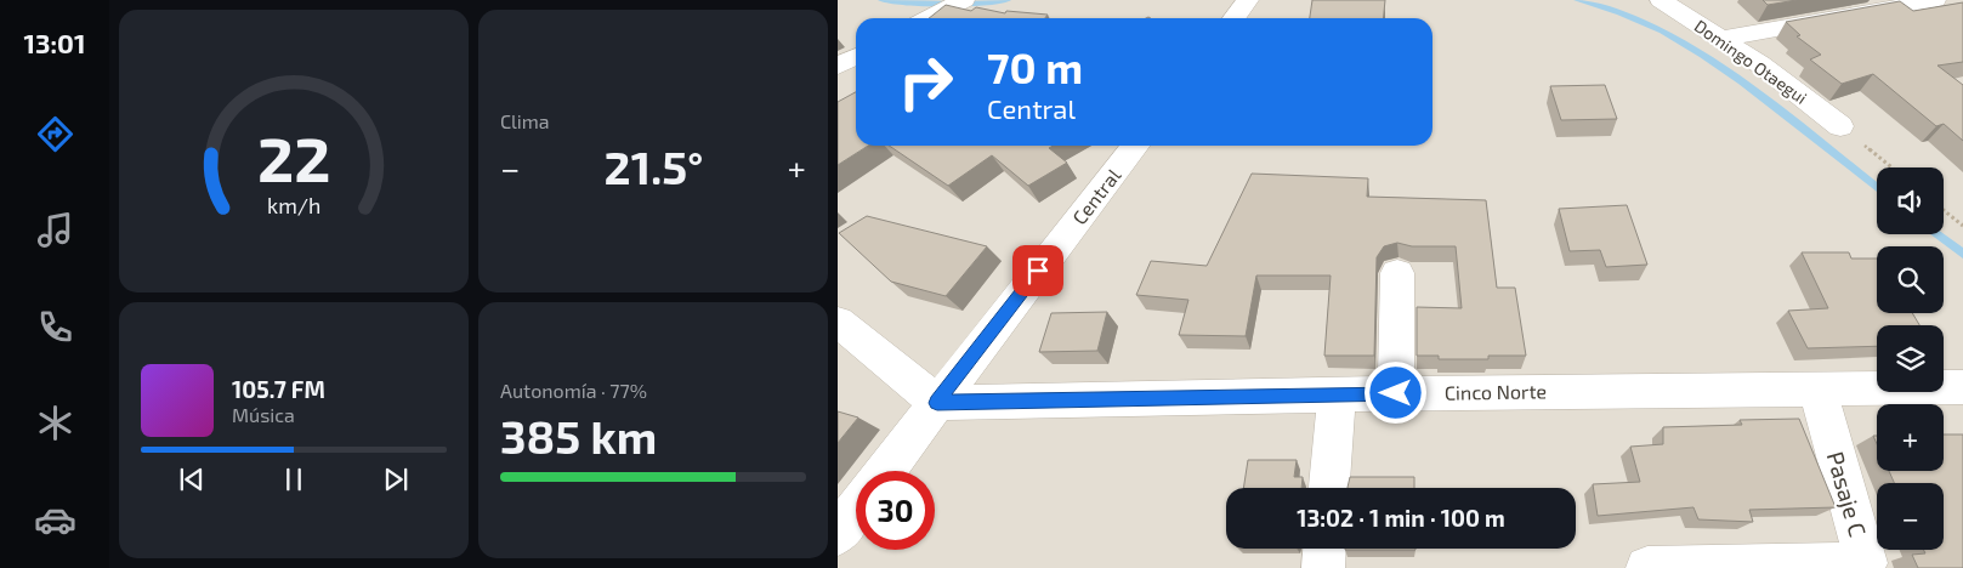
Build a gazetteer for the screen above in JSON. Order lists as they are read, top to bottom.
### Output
{
  "streets": {
    "street": [
      "Domingo Otaegui",
      "Central",
      "Cinco Norte",
      "Pasaje C"
    ]
  },
  "crossings": [
    ["Central", "Cinco Norte"],
    ["Cinco Norte", "Pasaje C"]
  ],
  "page": {
    "tabs": "13:01",
    "tile": [
      "Clima",
      ["Autonomía · 77%", "385 km"]
    ],
    "turn": ["70 m", "Central"],
    "heat": ["−", "21.5°", "+"],
    "map_buttons": ["+", "−"],
    "song": ["105.7 FM", "Música"],
    "limit": "30",
    "trip": "13:02 · 1 min · 100 m",
    "gauge": ["22", "km/h"]
  }
}
